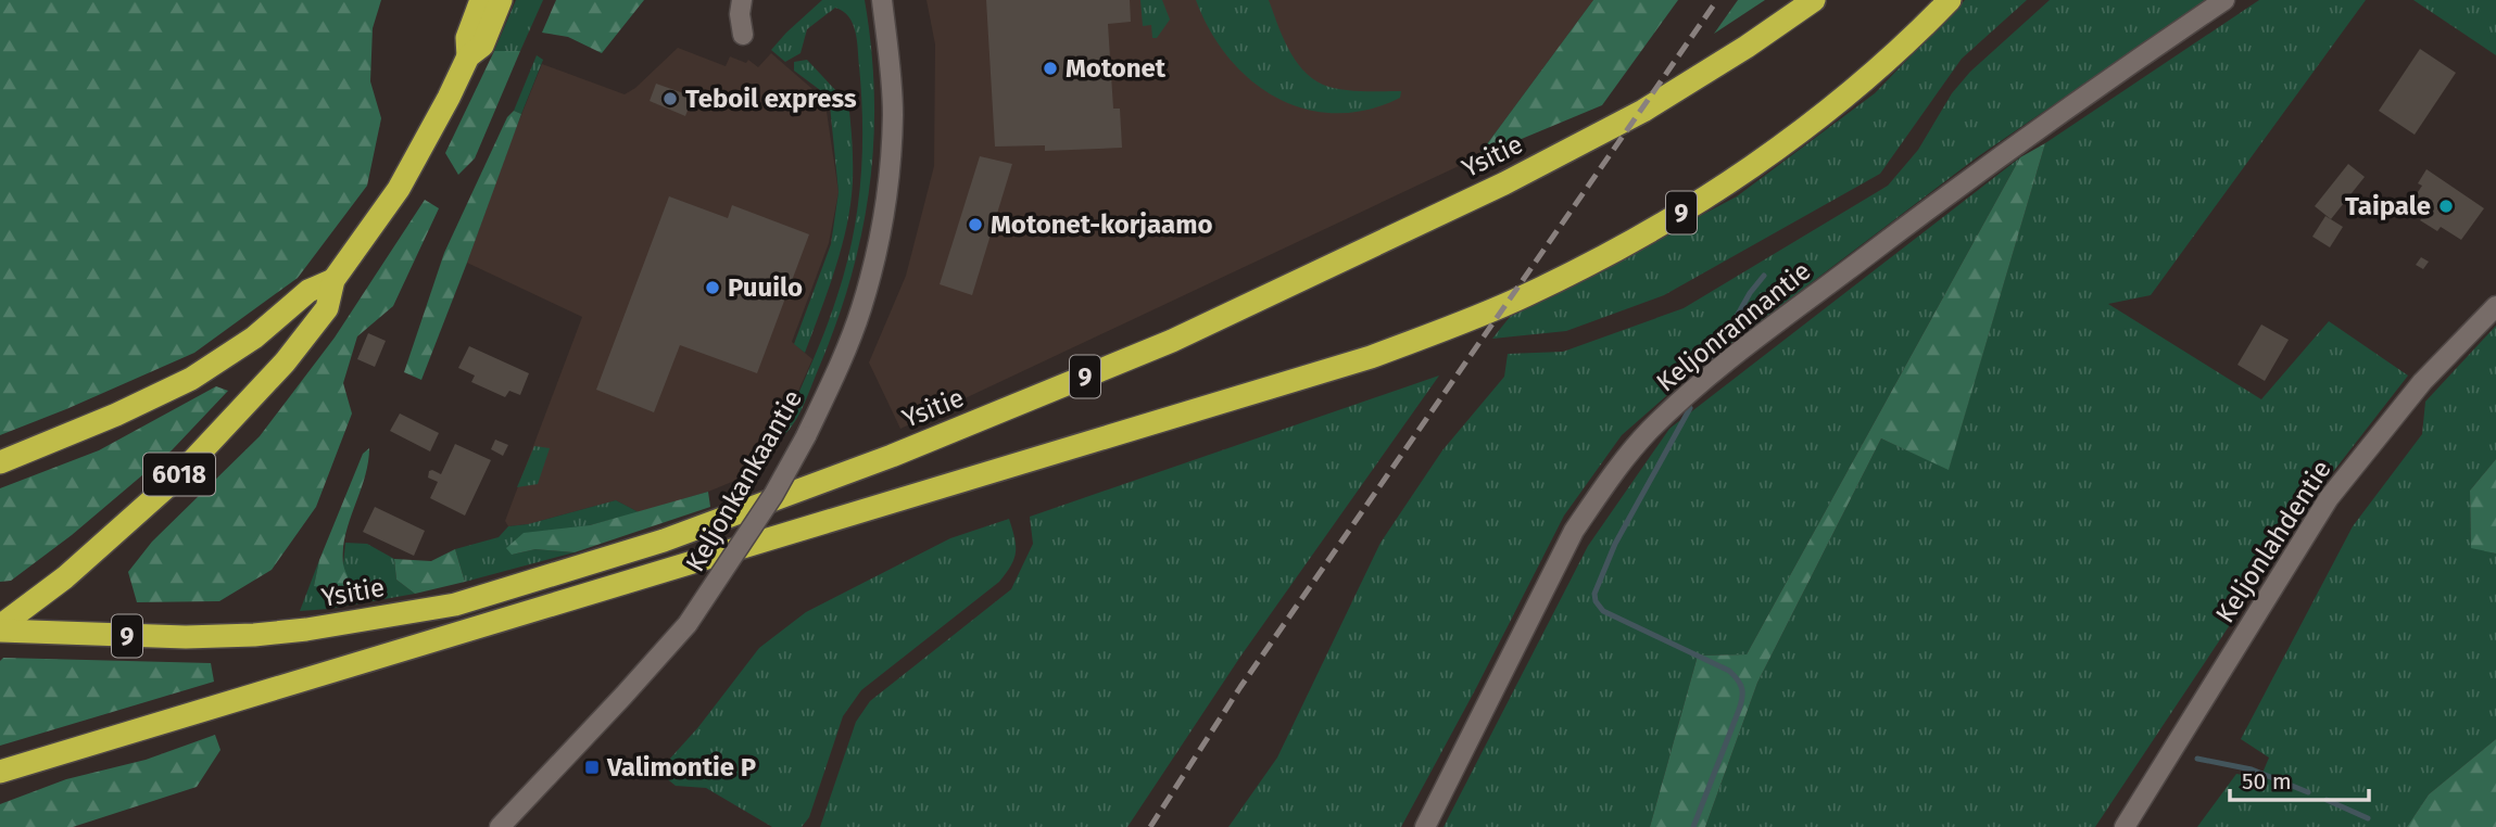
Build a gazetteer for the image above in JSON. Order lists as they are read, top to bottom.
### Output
{
  "streets": {
    "highway": ["Ysitie", "9", "6018"],
    "street": ["Keljonrannantie", "Keljonkankaantie", "Keljonlahdentie"]
  },
  "crossings": [
    ["Ysitie", "6018"]
  ],
  "places": {
    "other": [
      "Motonet",
      "Teboil express",
      "Taipale",
      "Motonet-korjaamo",
      "Puuilo"
    ],
    "transit": ["Valimontie P"]
  },
  "scale_bar": "50 m"
}
